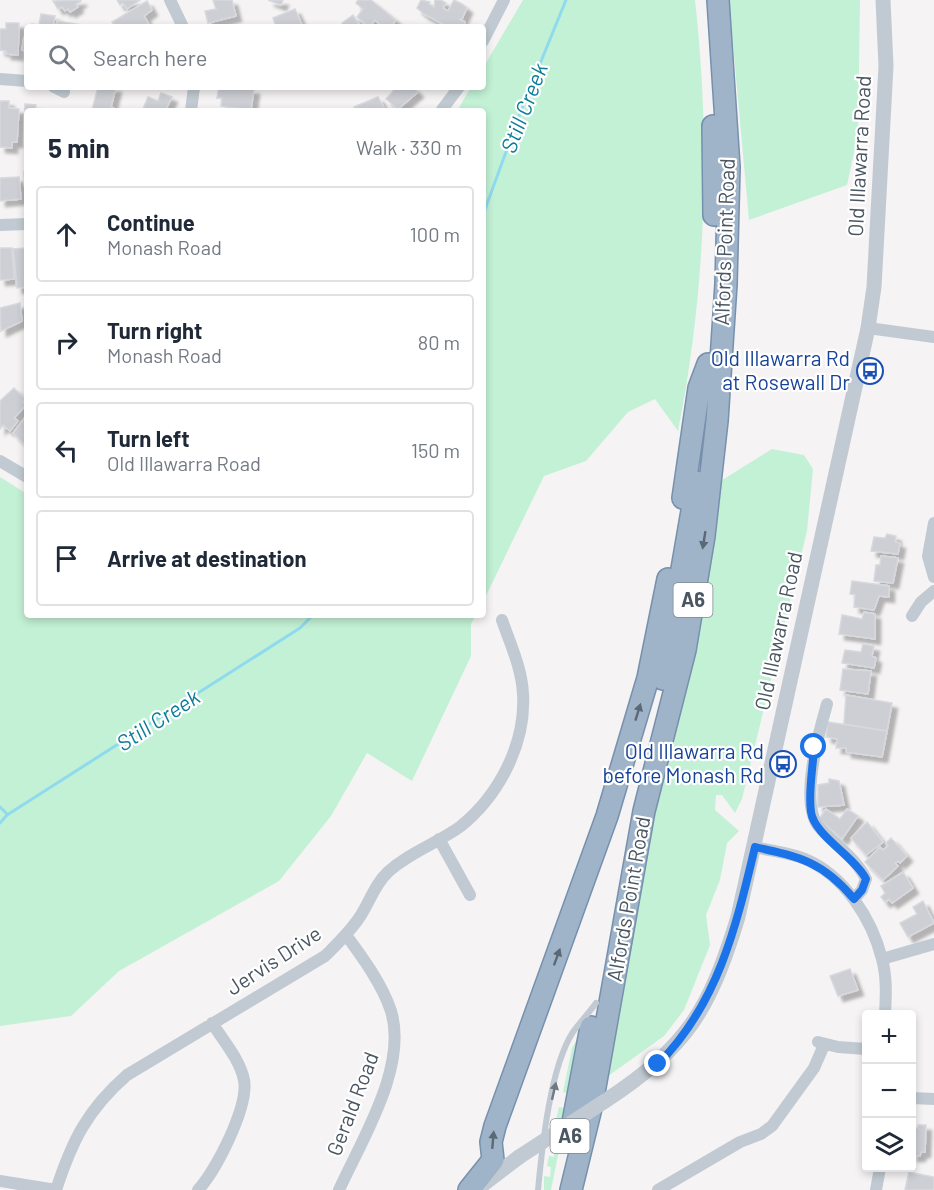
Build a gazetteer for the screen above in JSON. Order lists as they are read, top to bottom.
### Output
{
  "streets": {
    "highway": ["Alfords Point Road", "A6"],
    "street": ["Old Illawarra Road", "Jervis Drive", "Gerald Road"]
  },
  "crossings": [
    ["Alfords Point Road", "A6"],
    ["Jervis Drive", "Gerald Road"]
  ],
  "water": ["Still Creek"],
  "places": {
    "bus stop": ["Old Illawarra Rd at Rosewall Dr", "Old Illawarra Rd before Monash Rd"]
  },
  "page": {
    "search": "Search here",
    "heading": ["5 min", "Walk · 330 m"],
    "list": [
      ["Continue", "Monash Road", "100 m"],
      ["Turn right", "Monash Road", "80 m"],
      ["Turn left", "Old Illawarra Road", "150 m"],
      "Arrive at destination"
    ],
    "map_buttons": ["+", "−"]
  }
}
